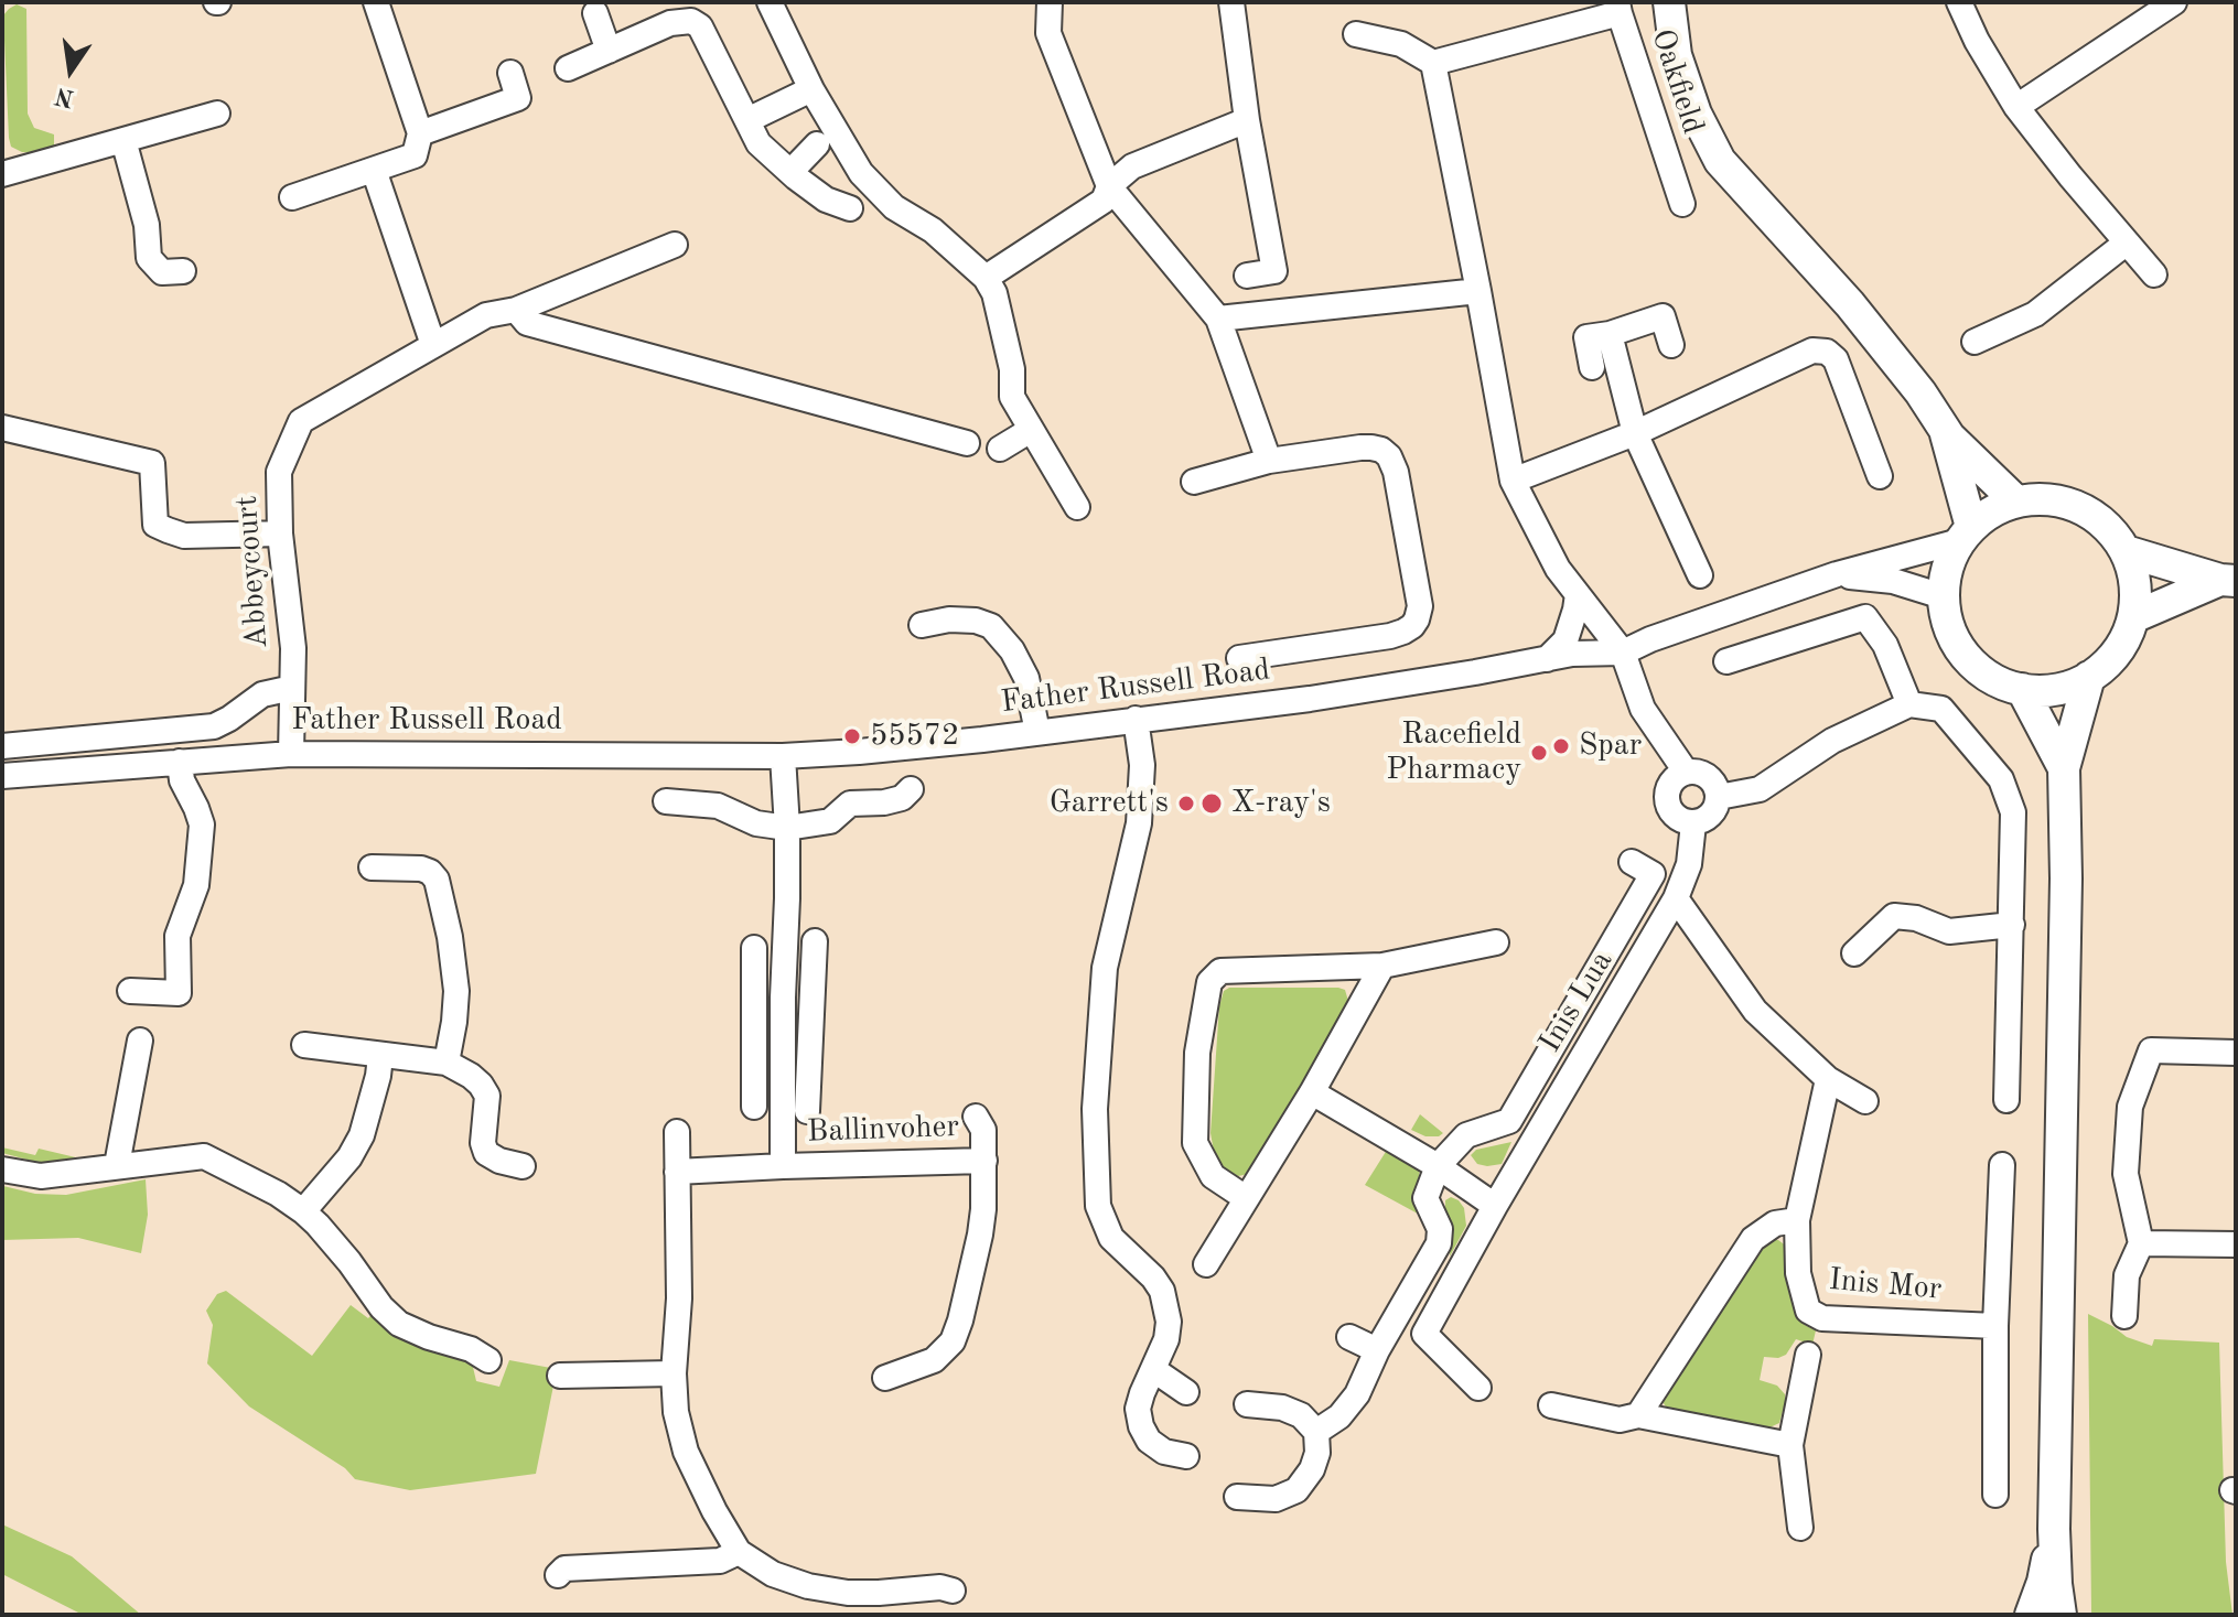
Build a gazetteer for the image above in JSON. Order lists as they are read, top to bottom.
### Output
{
  "streets": {
    "street": [
      "Oakfield",
      "Abbeycourt",
      "Father Russell Road",
      "Inis Lua",
      "Ballinvoher",
      "Inis Mor"
    ]
  },
  "crossings": [
    ["Abbeycourt", "Father Russell Road"],
    ["Father Russell Road", "Ballinvoher"]
  ],
  "places": [
    "55572",
    "Spar",
    "Racefield Pharmacy",
    "Garrett's",
    "X-ray's"
  ],
  "north": "bottom"
}
